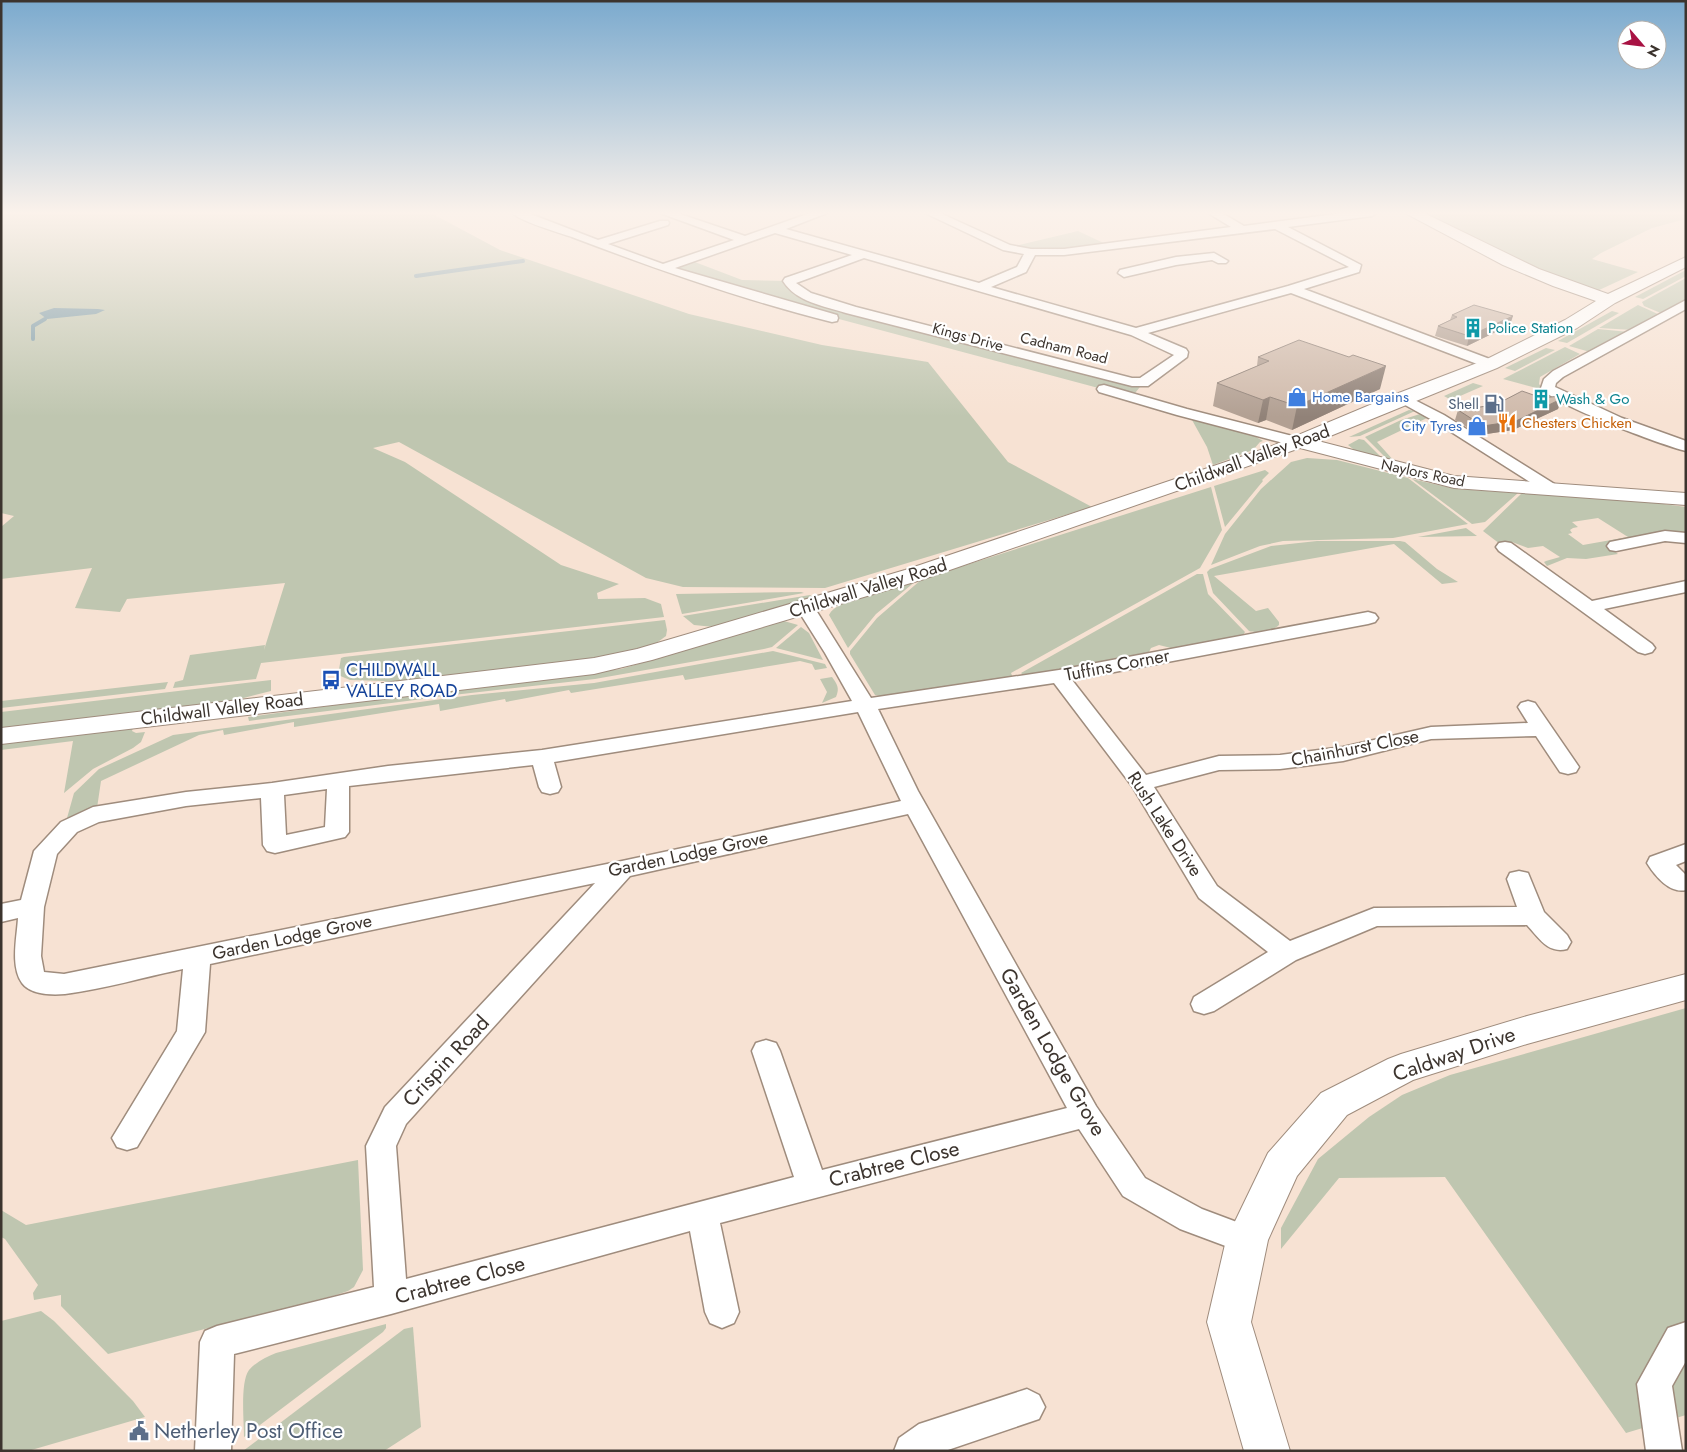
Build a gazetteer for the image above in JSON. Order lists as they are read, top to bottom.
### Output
{
  "streets": {
    "main road": ["Childwall Valley Road", "Naylors Road", "Caldway Drive"],
    "street": [
      "Kings Drive",
      "Cadnam Road",
      "Tuffins Corner",
      "Chainhurst Close",
      "Rush Lake Drive",
      "Garden Lodge Grove",
      "Crispin Road",
      "Crabtree Close"
    ]
  },
  "crossings": [
    ["Childwall Valley Road", "Naylors Road"],
    ["Childwall Valley Road", "Garden Lodge Grove"],
    ["Tuffins Corner", "Rush Lake Drive"],
    ["Tuffins Corner", "Garden Lodge Grove"],
    ["Chainhurst Close", "Rush Lake Drive"],
    ["Garden Lodge Grove", "Caldway Drive"],
    ["Garden Lodge Grove", "Crispin Road"],
    ["Garden Lodge Grove", "Crabtree Close"],
    ["Crispin Road", "Crabtree Close"]
  ],
  "places": {
    "building": ["Police Station", "Wash & Go"],
    "shop": ["Home Bargains", "City Tyres"],
    "fuel station": ["Shell"],
    "restaurant": ["Chesters Chicken"],
    "bus stop": ["CHILDWALL VALLEY ROAD"],
    "public building": ["Netherley Post Office"]
  },
  "north": "bottom right"
}
